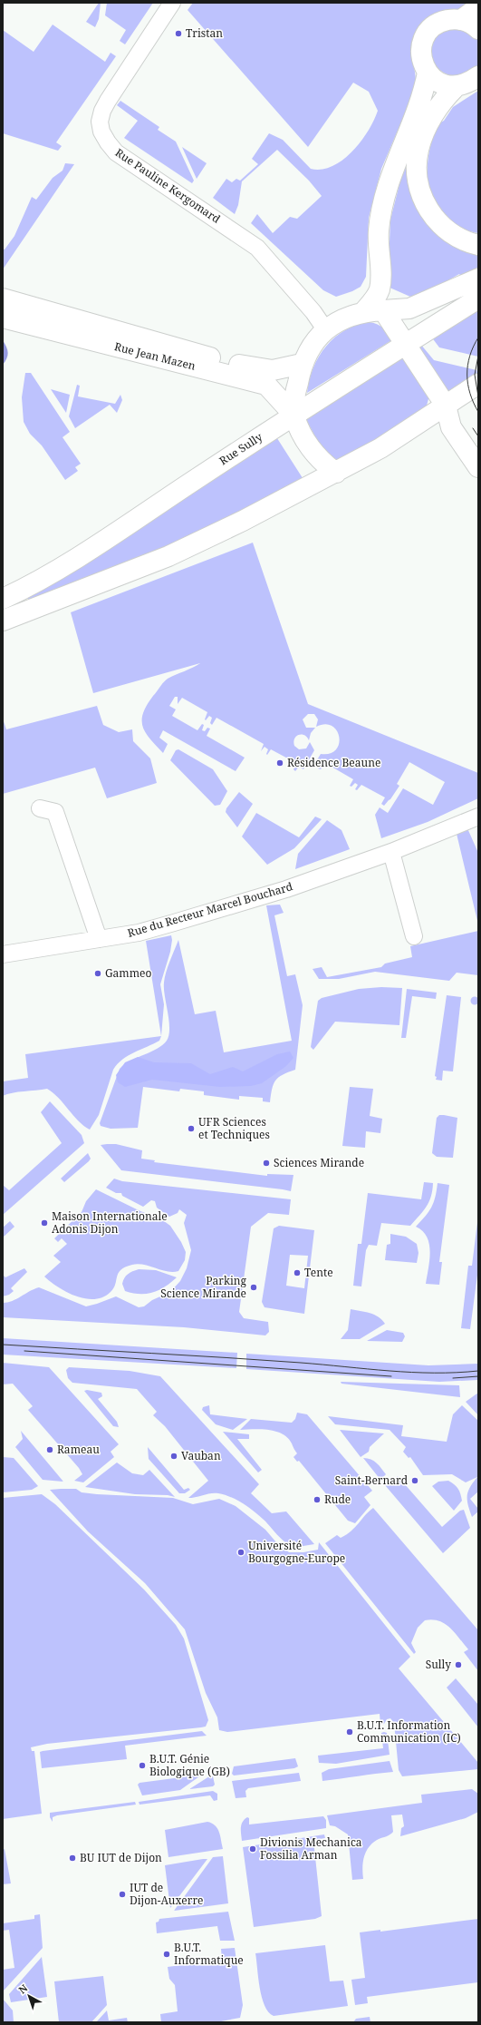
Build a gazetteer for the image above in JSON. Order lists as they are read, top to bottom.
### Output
{
  "streets": {
    "main road": ["Rue Jean Mazen", "Rue Sully"],
    "street": ["Rue Pauline Kergomard", "Rue du Recteur Marcel Bouchard"]
  },
  "crossings": [
    ["Rue Jean Mazen", "Rue Sully"]
  ],
  "places": [
    "Tristan",
    "Résidence Beaune",
    "Gammeo",
    "UFR Sciences et Techniques",
    "Sciences Mirande",
    "Maison Internationale Adonis Dijon",
    "Tente",
    "Parking Science Mirande",
    "Rameau",
    "Vauban",
    "Saint-Bernard",
    "Rude",
    "Université Bourgogne-Europe",
    "Sully",
    "B.U.T. Information Communication (IC)",
    "B.U.T. Génie Biologique (GB)",
    "Divionis Mechanica Fossilia Arman",
    "BU IUT de Dijon",
    "IUT de Dijon-Auxerre",
    "B.U.T. Informatique"
  ],
  "north": "top left"
}
